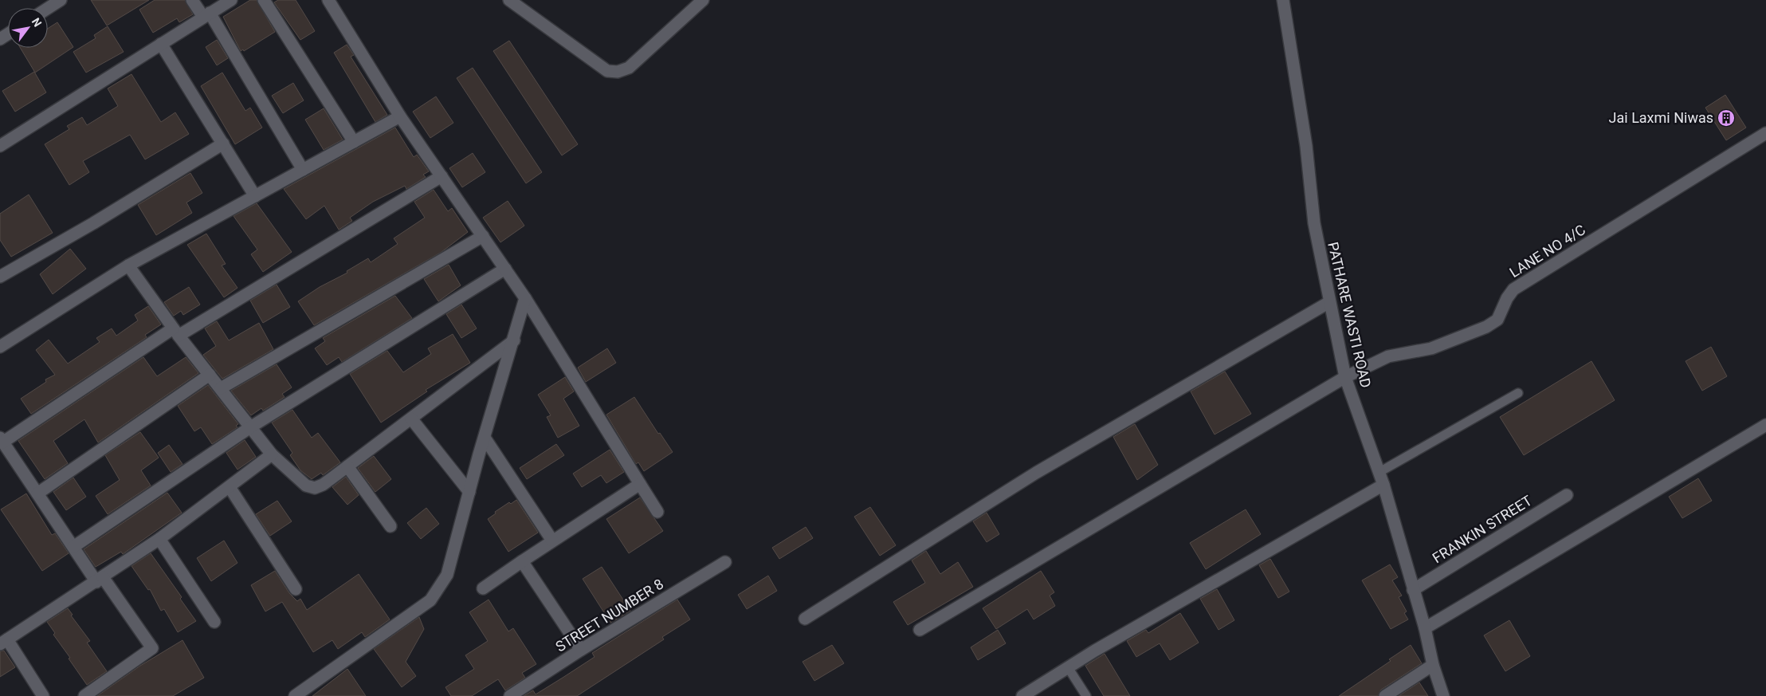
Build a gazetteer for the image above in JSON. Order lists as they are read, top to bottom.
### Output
{
  "streets": {
    "street": [
      "LANE NO 4/C",
      "PATHARE WASTI ROAD",
      "FRANKIN STREET",
      "STREET NUMBER 8"
    ]
  },
  "crossings": [
    ["LANE NO 4/C", "PATHARE WASTI ROAD"],
    ["PATHARE WASTI ROAD", "FRANKIN STREET"]
  ],
  "places": {
    "building": ["Jai Laxmi Niwas"]
  },
  "north": "top right"
}
